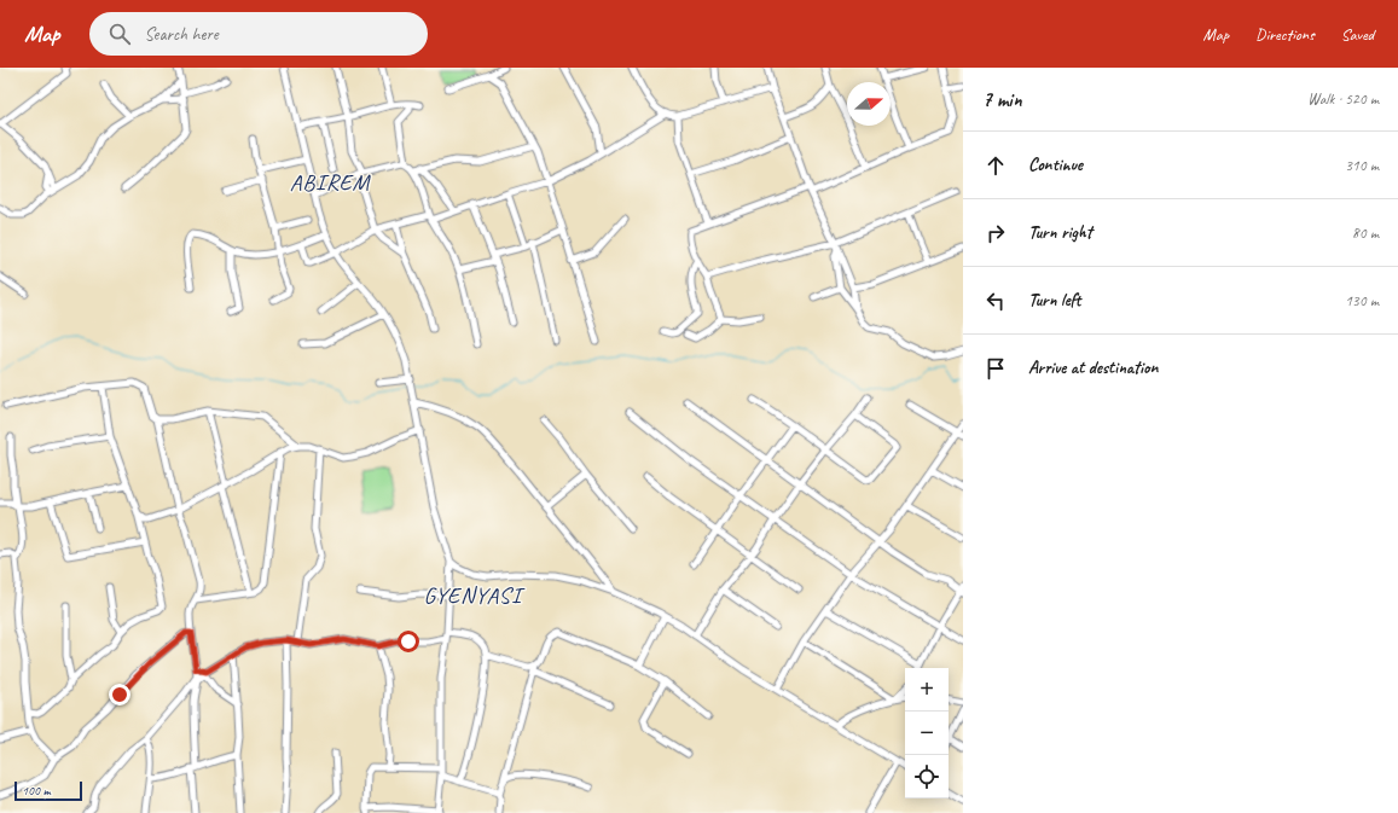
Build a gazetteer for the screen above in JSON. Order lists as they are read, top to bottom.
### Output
{
  "districts": ["ABIREM", "GYENYASI"],
  "scale_bar": "100 m",
  "north": "right",
  "page": {
    "header": "Map",
    "search": "Search here",
    "nav": ["Map", "Directions", "Saved"],
    "heading": ["7 min", "Walk · 520 m"],
    "list": [
      ["Continue", "310 m"],
      ["Turn right", "80 m"],
      ["Turn left", "130 m"],
      "Arrive at destination"
    ],
    "map_buttons": ["+", "−"],
    "scale": "100 m"
  }
}
